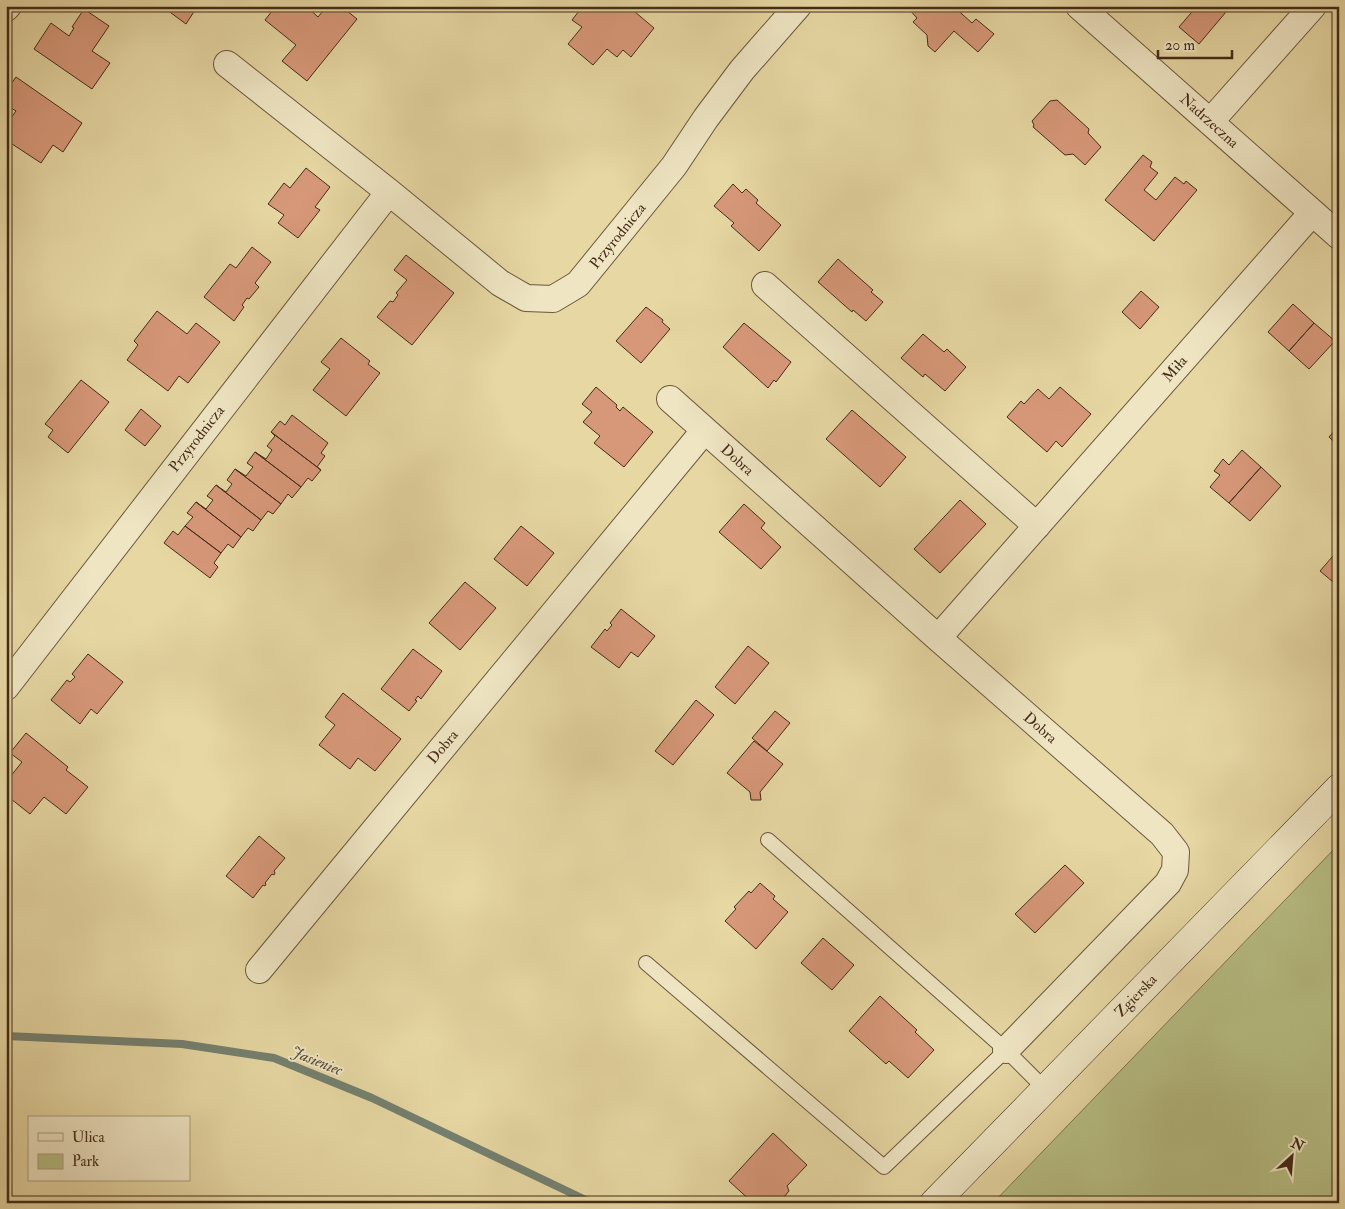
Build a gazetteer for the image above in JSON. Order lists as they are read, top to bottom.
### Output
{
  "streets": {
    "main road": ["Zgierska"],
    "street": [
      "Nadrzeczna",
      "Przyrodnicza",
      "Miła",
      "Dobra"
    ]
  },
  "crossings": [
    ["Nadrzeczna", "Miła"],
    ["Miła", "Dobra"]
  ],
  "water": ["Jasieniec"],
  "legend": ["Ulica", "Park"],
  "scale_bar": "20 m",
  "north": "top right"
}
